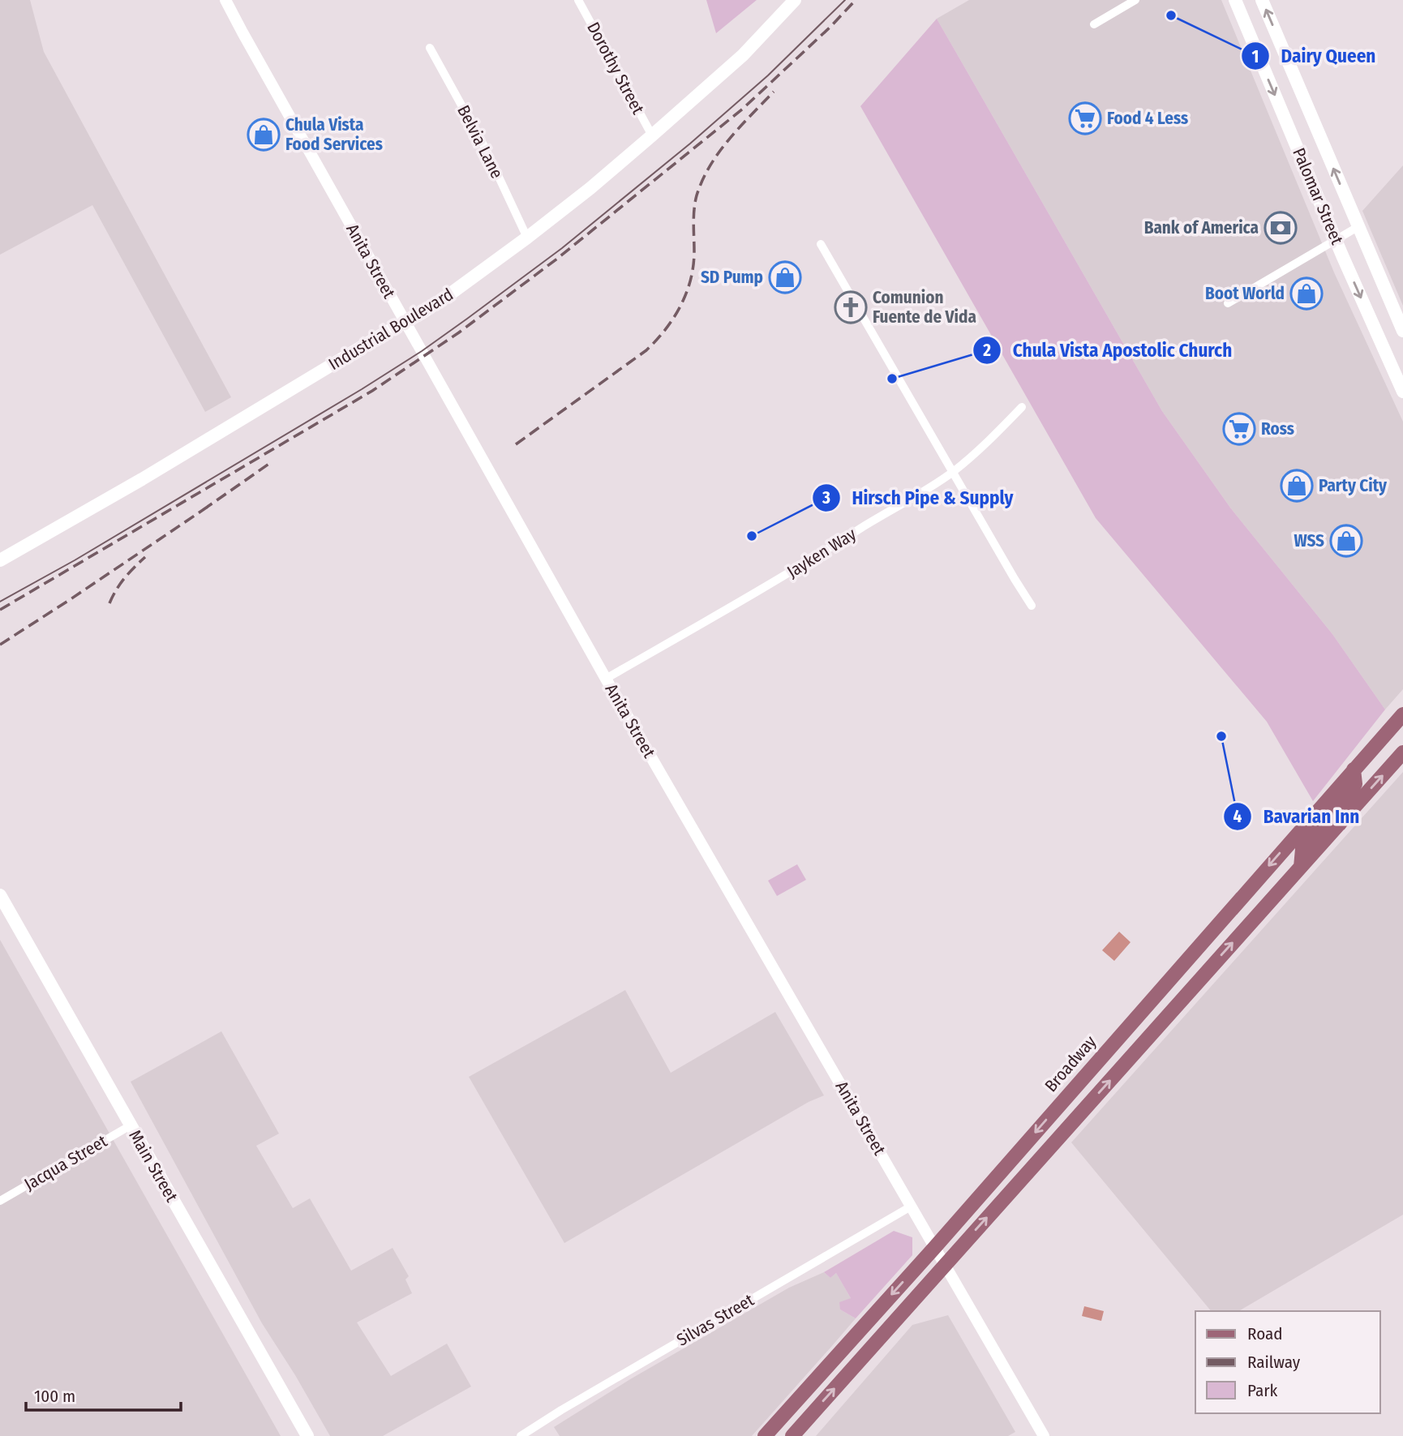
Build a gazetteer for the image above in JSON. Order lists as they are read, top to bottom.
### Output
{
  "streets": {
    "main road": [
      "Palomar Street",
      "Industrial Boulevard",
      "Broadway",
      "Main Street"
    ],
    "street": [
      "Dorothy Street",
      "Belvia Lane",
      "Anita Street",
      "Jayken Way",
      "Jacqua Street",
      "Silvas Street"
    ]
  },
  "crossings": [
    ["Dorothy Street", "Industrial Boulevard"],
    ["Belvia Lane", "Industrial Boulevard"],
    ["Anita Street", "Industrial Boulevard"],
    ["Anita Street", "Jayken Way"],
    ["Anita Street", "Broadway"],
    ["Anita Street", "Silvas Street"],
    ["Jacqua Street", "Main Street"]
  ],
  "places": {
    "other": [
      "Dairy Queen",
      "Chula Vista Apostolic Church",
      "Hirsch Pipe & Supply",
      "Bavarian Inn"
    ],
    "supermarket": ["Food 4 Less", "Ross"],
    "shop": [
      "Chula Vista Food Services",
      "SD Pump",
      "Boot World",
      "Party City",
      "WSS"
    ],
    "bank": ["Bank of America"],
    "church": ["Comunion Fuente de Vida"]
  },
  "legend": ["Road", "Railway", "Park"],
  "scale_bar": "100 m"
}
